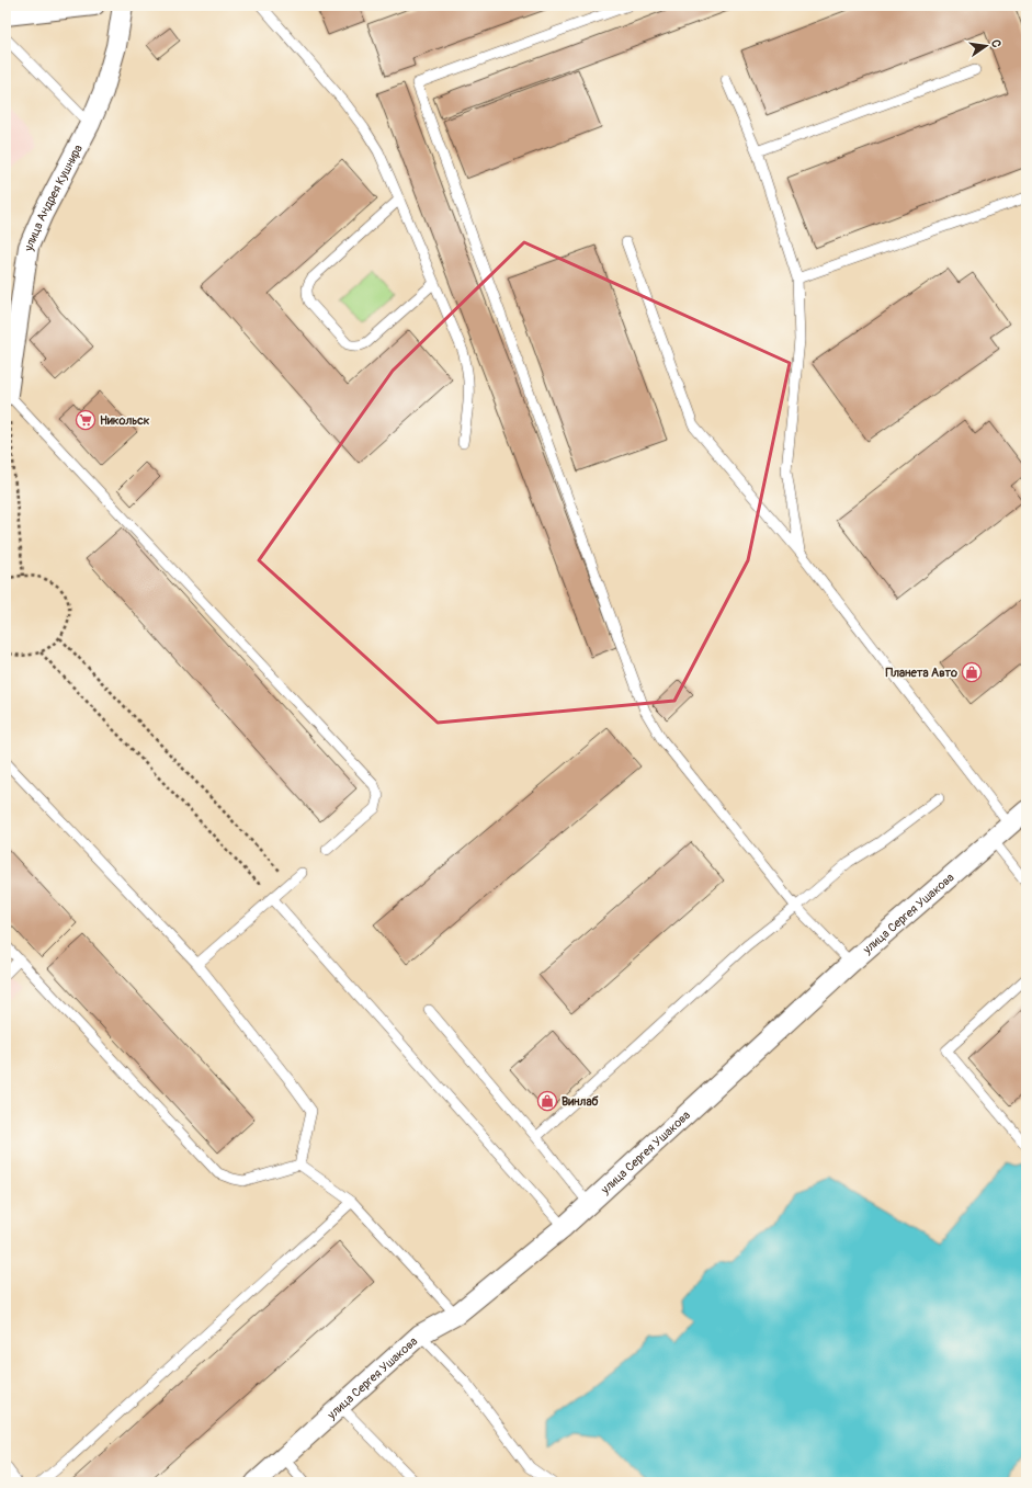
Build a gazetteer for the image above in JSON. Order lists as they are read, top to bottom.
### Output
{
  "streets": {
    "street": ["улица Андрея Кушнира", "улица Сергея Ушакова"]
  },
  "places": {
    "supermarket": ["Никольск"],
    "shop": ["Планета Авто", "Винлаб"]
  },
  "north": "right"
}
